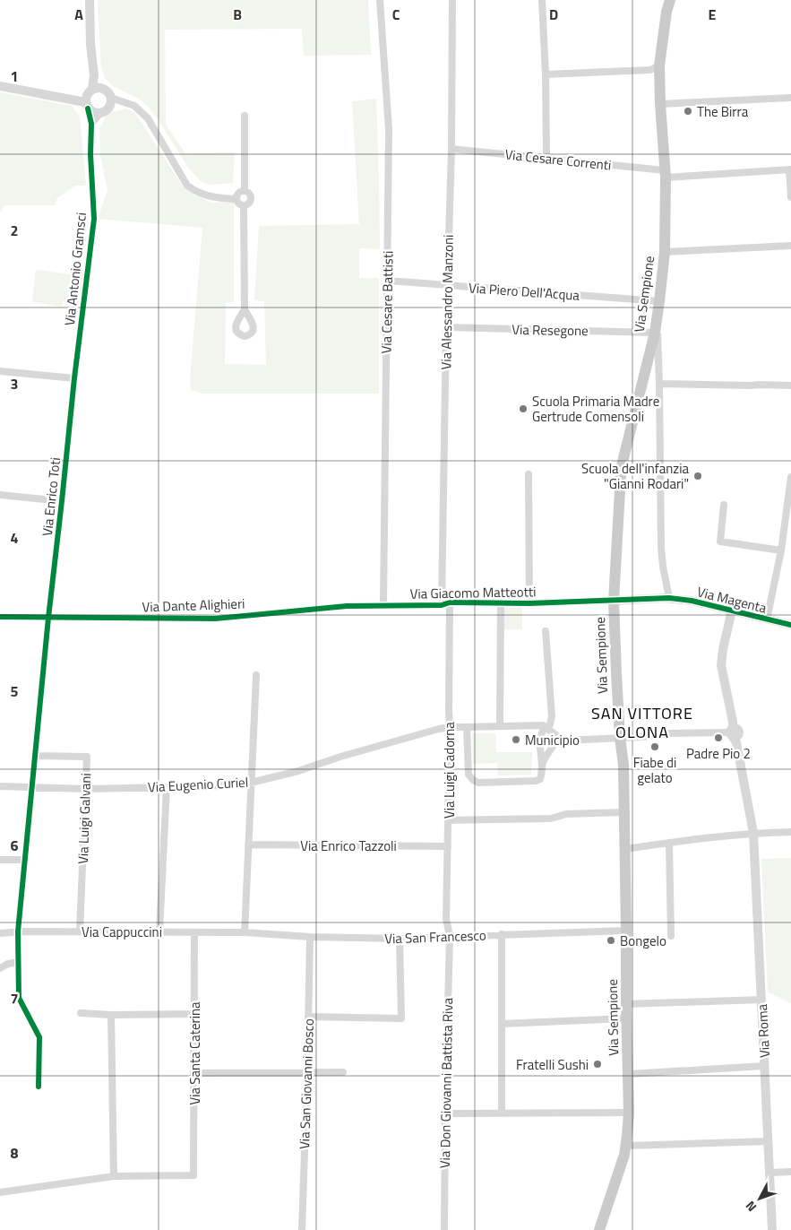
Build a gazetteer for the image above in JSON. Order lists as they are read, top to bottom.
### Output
{
  "streets": {
    "main road": ["Via Sempione"],
    "street": [
      "Via Cesare Correnti",
      "Via Antonio Gramsci",
      "Via Piero Dell'Acqua",
      "Via Cesare Battisti",
      "Via Alessandro Manzoni",
      "Via Resegone",
      "Via Enrico Toti",
      "Via Giacomo Matteotti",
      "Via Magenta",
      "Via Dante Alighieri",
      "Via Luigi Cadorna",
      "Via Eugenio Curiel",
      "Via Luigi Galvani",
      "Via Enrico Tazzoli",
      "Via Cappuccini",
      "Via San Francesco",
      "Via Roma",
      "Via Santa Caterina",
      "Via Don Giovanni Battista Riva",
      "Via San Giovanni Bosco"
    ]
  },
  "crossings": [
    ["Via Cesare Correnti", "Via Sempione"],
    ["Via Cesare Correnti", "Via Alessandro Manzoni"],
    ["Via Antonio Gramsci", "Via Enrico Toti"],
    ["Via Piero Dell'Acqua", "Via Sempione"],
    ["Via Piero Dell'Acqua", "Via Cesare Battisti"],
    ["Via Piero Dell'Acqua", "Via Alessandro Manzoni"],
    ["Via Sempione", "Via Resegone"],
    ["Via Sempione", "Via Giacomo Matteotti"],
    ["Via Sempione", "Via Magenta"],
    ["Via Sempione", "Via San Francesco"],
    ["Via Cesare Battisti", "Via Giacomo Matteotti"],
    ["Via Cesare Battisti", "Via Dante Alighieri"],
    ["Via Alessandro Manzoni", "Via Resegone"],
    ["Via Alessandro Manzoni", "Via Giacomo Matteotti"],
    ["Via Enrico Toti", "Via Dante Alighieri"],
    ["Via Giacomo Matteotti", "Via Magenta"],
    ["Via Giacomo Matteotti", "Via Dante Alighieri"],
    ["Via Giacomo Matteotti", "Via Luigi Cadorna"],
    ["Via Magenta", "Via Roma"],
    ["Via Luigi Cadorna", "Via Eugenio Curiel"],
    ["Via Luigi Cadorna", "Via Enrico Tazzoli"],
    ["Via Luigi Cadorna", "Via San Francesco"],
    ["Via Luigi Cadorna", "Via Don Giovanni Battista Riva"],
    ["Via Eugenio Curiel", "Via Luigi Galvani"],
    ["Via Luigi Galvani", "Via Cappuccini"],
    ["Via Cappuccini", "Via San Francesco"],
    ["Via Cappuccini", "Via Santa Caterina"],
    ["Via San Francesco", "Via Don Giovanni Battista Riva"],
    ["Via San Francesco", "Via San Giovanni Bosco"]
  ],
  "districts": ["SAN VITTORE OLONA"],
  "places": [
    "The Birra",
    "Scuola Primaria Madre Gertrude Comensoli",
    "Scuola dell'infanzia \"Gianni Rodari\"",
    "Padre Pio 2",
    "Municipio",
    "Fiabe di gelato",
    "Bongelo",
    "Fratelli Sushi"
  ],
  "north": "bottom left",
  "grid": {
    "columns": [
      "A",
      "B",
      "C",
      "D",
      "E"
    ],
    "rows": [
      "1",
      "2",
      "3",
      "4",
      "5",
      "6",
      "7",
      "8"
    ]
  }
}
